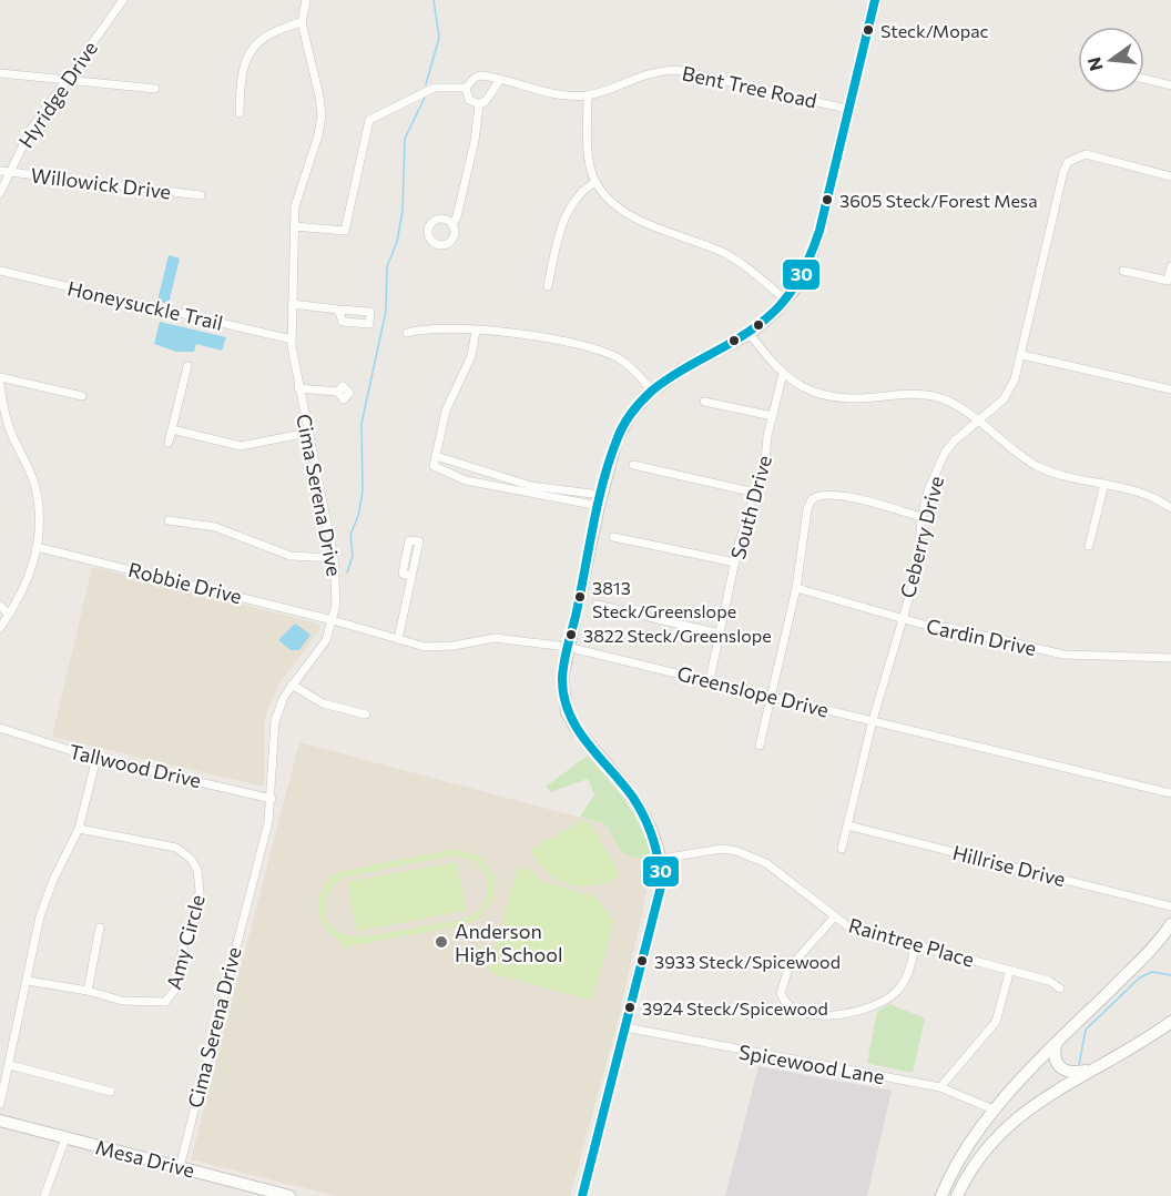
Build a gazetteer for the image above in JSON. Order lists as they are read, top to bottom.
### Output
{
  "streets": {
    "street": [
      "Bent Tree Road",
      "Hyridge Drive",
      "Willowick Drive",
      "Honeysuckle Trail",
      "Cima Serena Drive",
      "South Drive",
      "Ceberry Drive",
      "Robbie Drive",
      "Cardin Drive",
      "Greenslope Drive",
      "Tallwood Drive",
      "Hillrise Drive",
      "Amy Circle",
      "Raintree Place",
      "Spicewood Lane",
      "Mesa Drive"
    ]
  },
  "crossings": [
    ["Hyridge Drive", "Willowick Drive"],
    ["Honeysuckle Trail", "Cima Serena Drive"],
    ["Cima Serena Drive", "Robbie Drive"],
    ["Cima Serena Drive", "Greenslope Drive"],
    ["Cima Serena Drive", "Tallwood Drive"],
    ["Cima Serena Drive", "Mesa Drive"],
    ["South Drive", "Greenslope Drive"],
    ["Ceberry Drive", "Cardin Drive"],
    ["Ceberry Drive", "Greenslope Drive"],
    ["Ceberry Drive", "Hillrise Drive"],
    ["Robbie Drive", "Greenslope Drive"]
  ],
  "places": [
    "Steck/Mopac",
    "3605 Steck/Forest Mesa",
    "3813 Steck/Greenslope",
    "3822 Steck/Greenslope",
    "Anderson High School",
    "3933 Steck/Spicewood",
    "3924 Steck/Spicewood"
  ],
  "lines": ["transit line 30"],
  "north": "left"
}
